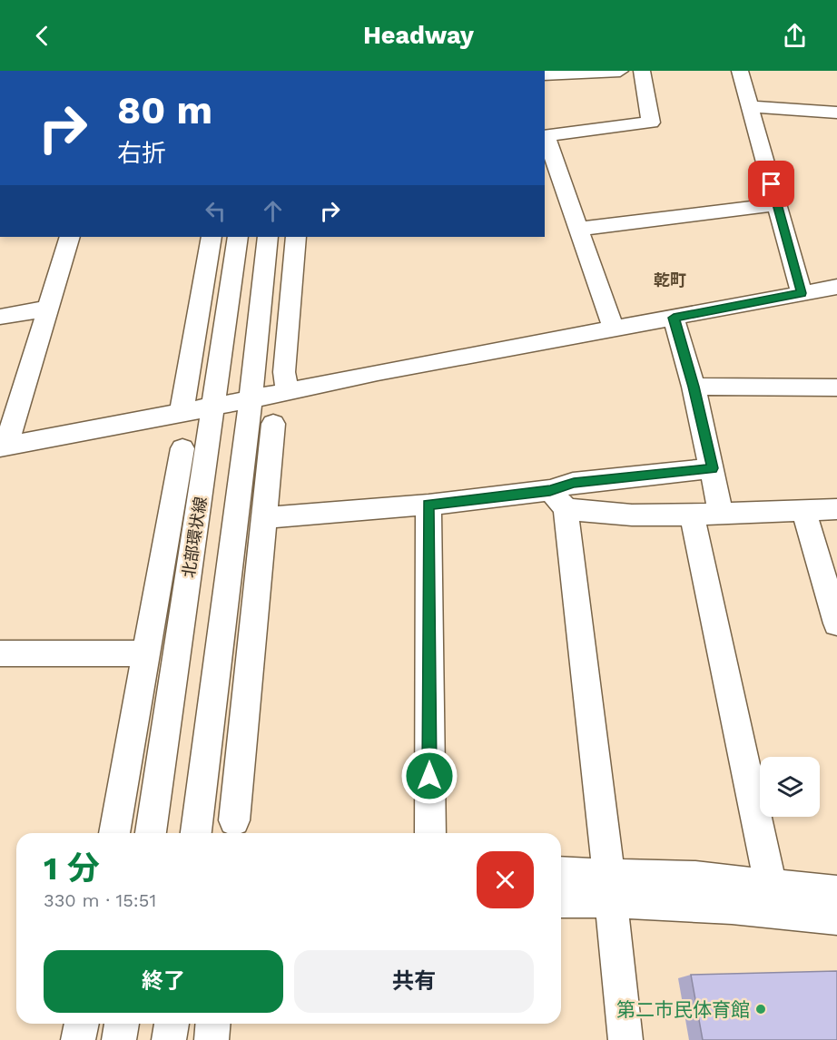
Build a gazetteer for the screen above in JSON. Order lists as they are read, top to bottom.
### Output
{
  "streets": {
    "street": ["北部環状線"]
  },
  "districts": ["乾町"],
  "places": ["第二市民体育館"],
  "page": {
    "header": "Headway",
    "turn": ["80 m", "右折"],
    "heading": ["1 分", "330 m · 15:51"],
    "buttons": ["終了", "共有"]
  }
}
